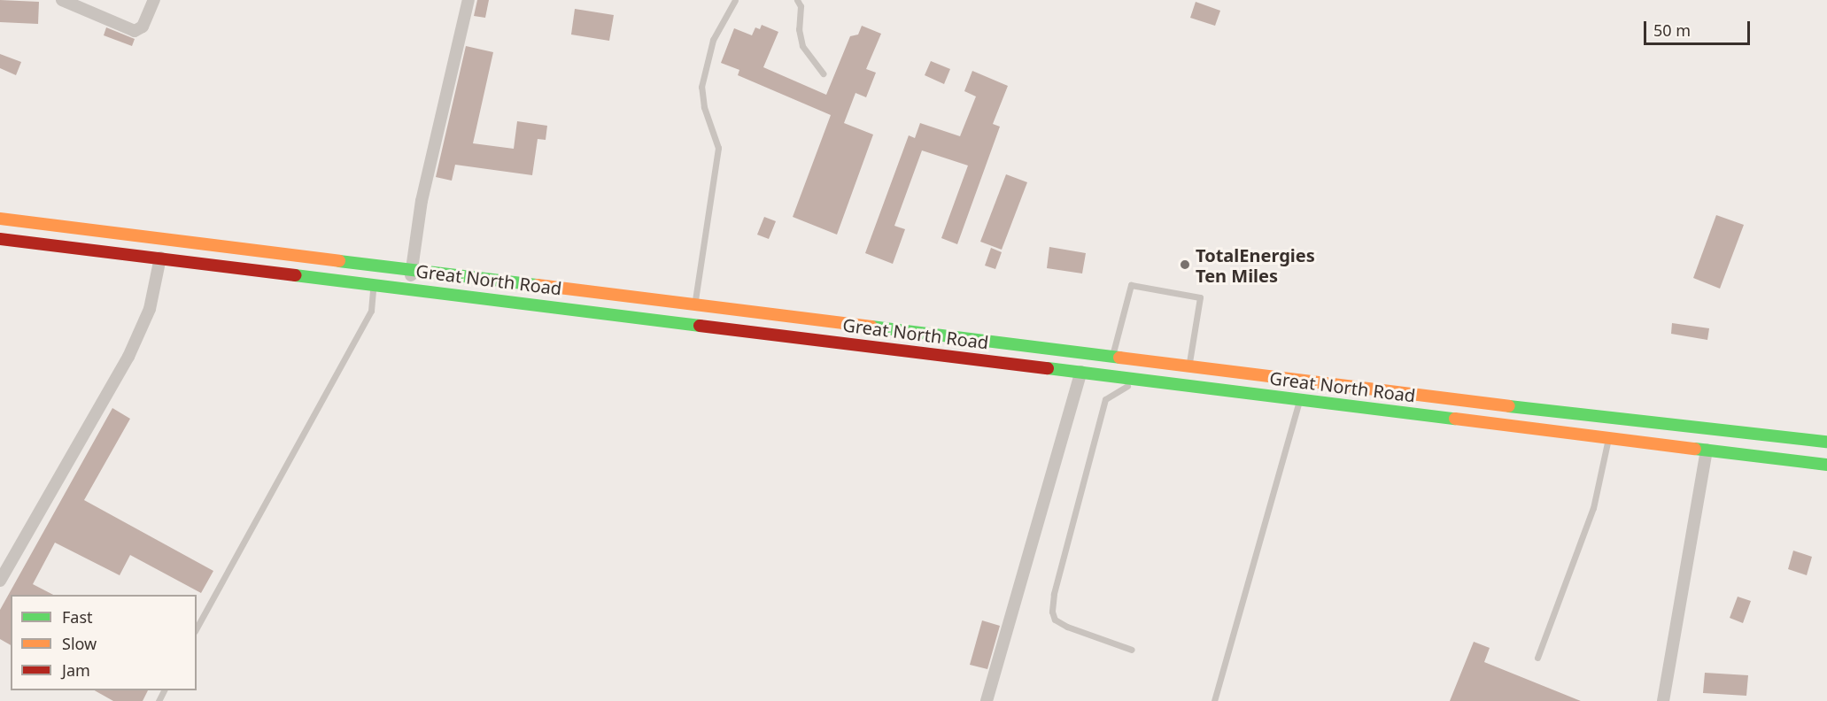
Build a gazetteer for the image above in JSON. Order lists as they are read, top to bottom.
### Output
{
  "streets": {
    "highway": ["Great North Road"]
  },
  "places": ["TotalEnergies Ten Miles"],
  "legend": ["Fast", "Slow", "Jam"],
  "scale_bar": "50 m"
}
